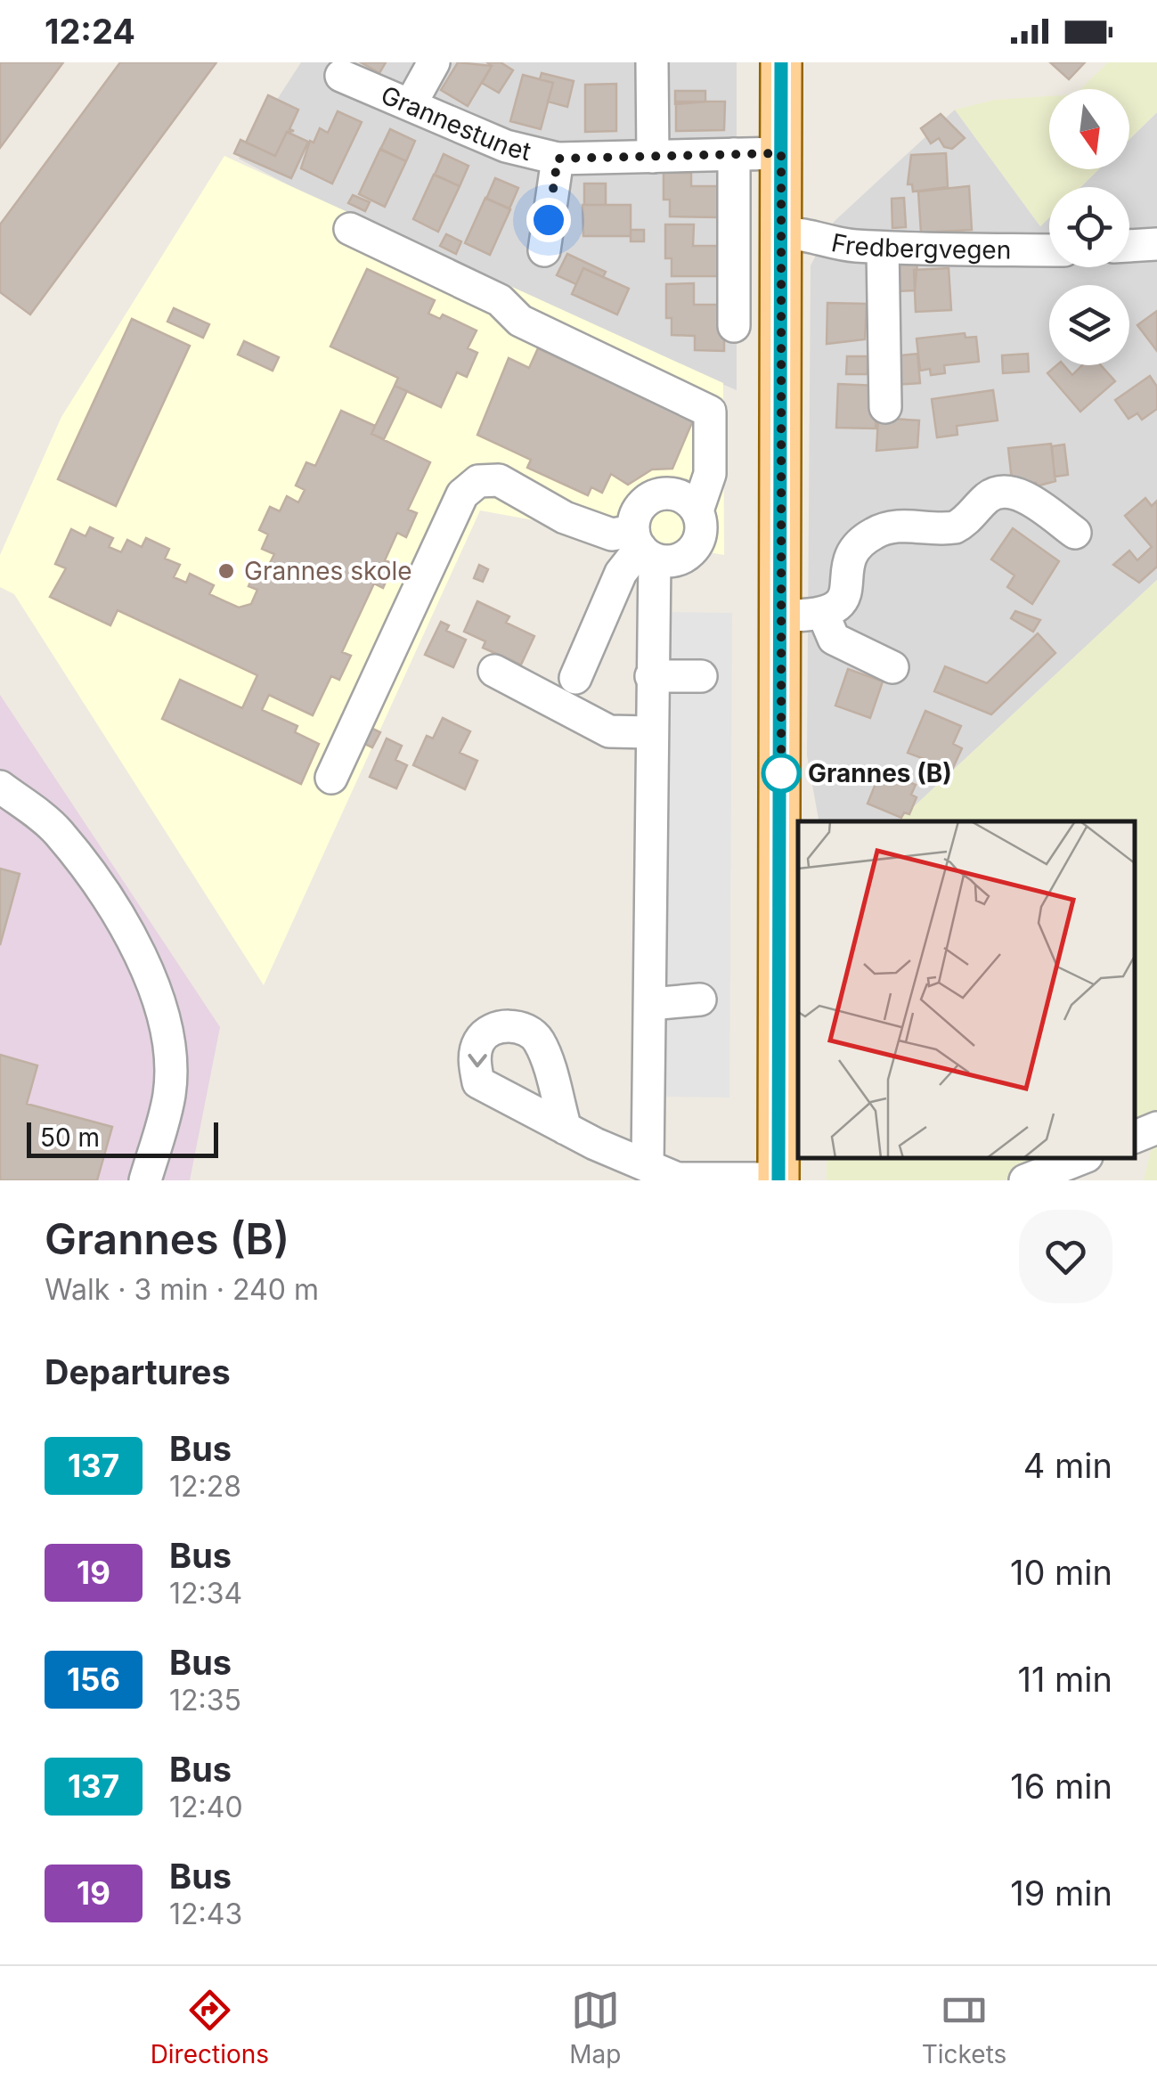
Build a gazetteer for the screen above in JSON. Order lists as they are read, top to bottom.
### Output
{
  "streets": {
    "street": ["Grannestunet", "Fredbergvegen"]
  },
  "places": ["Grannes skole", "Grannes (B)"],
  "lines": ["bus line 137"],
  "scale_bar": "50 m",
  "north": "bottom",
  "page": {
    "status": "12:24",
    "scale": "50 m",
    "heading": [
      ["Grannes (B)", "Walk · 3 min · 240 m"],
      "Departures"
    ],
    "list": [
      {
        "mark": "137",
        "name": "Bus",
        "note": "12:28",
        "value": "4 min"
      },
      {
        "mark": "19",
        "name": "Bus",
        "note": "12:34",
        "value": "10 min"
      },
      {
        "mark": "156",
        "name": "Bus",
        "note": "12:35",
        "value": "11 min"
      },
      {
        "mark": "137",
        "name": "Bus",
        "note": "12:40",
        "value": "16 min"
      },
      {
        "mark": "19",
        "name": "Bus",
        "note": "12:43",
        "value": "19 min"
      }
    ],
    "tabs": ["Directions", "Map", "Tickets"]
  }
}
